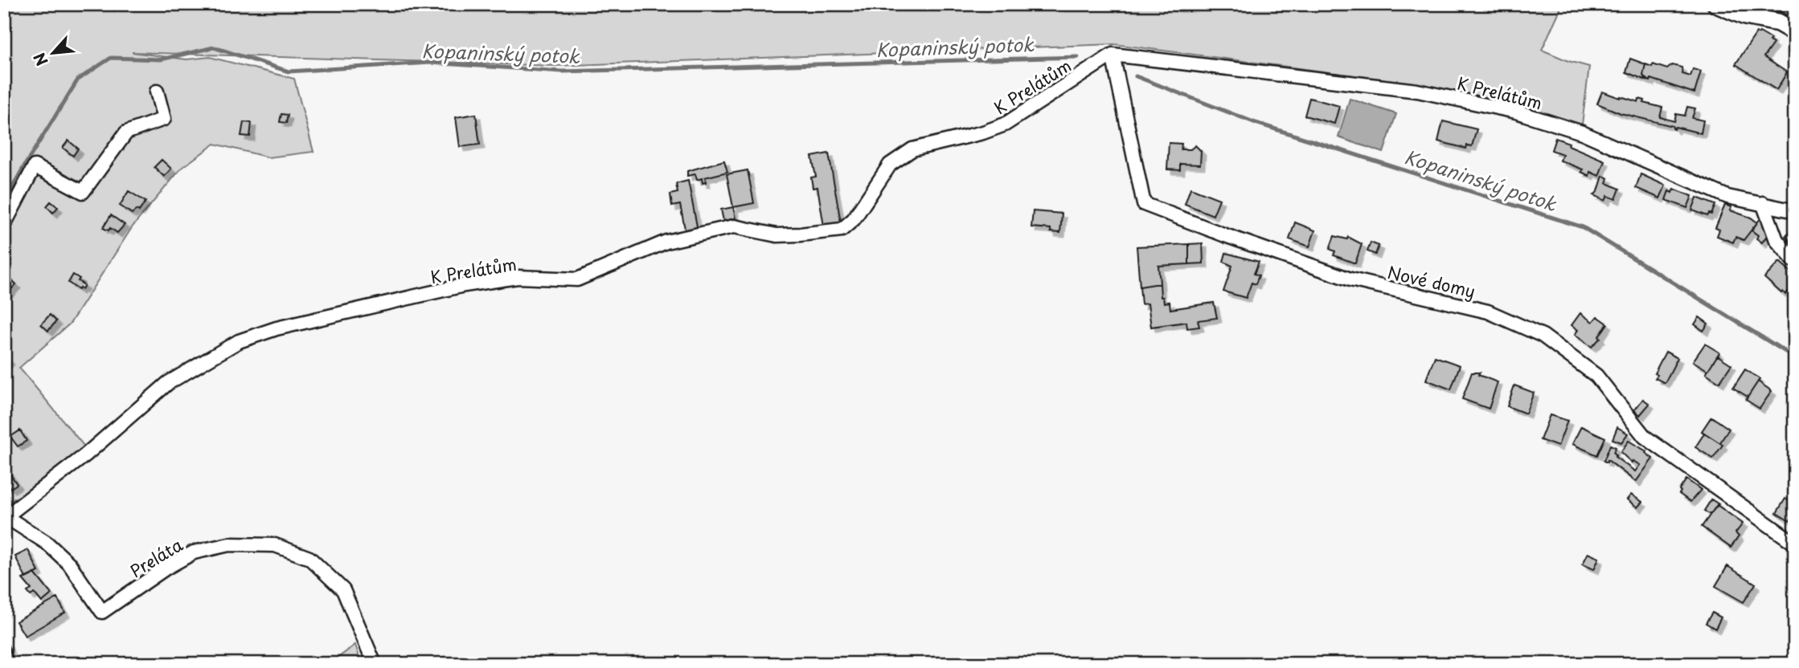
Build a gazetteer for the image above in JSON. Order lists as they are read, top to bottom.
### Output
{
  "streets": {
    "street": ["K Prelátům", "Nové domy", "Preláta"]
  },
  "crossings": [
    ["K Prelátům", "Nové domy"],
    ["K Prelátům", "Preláta"]
  ],
  "water": ["Kopaninský potok"],
  "north": "bottom left"
}
